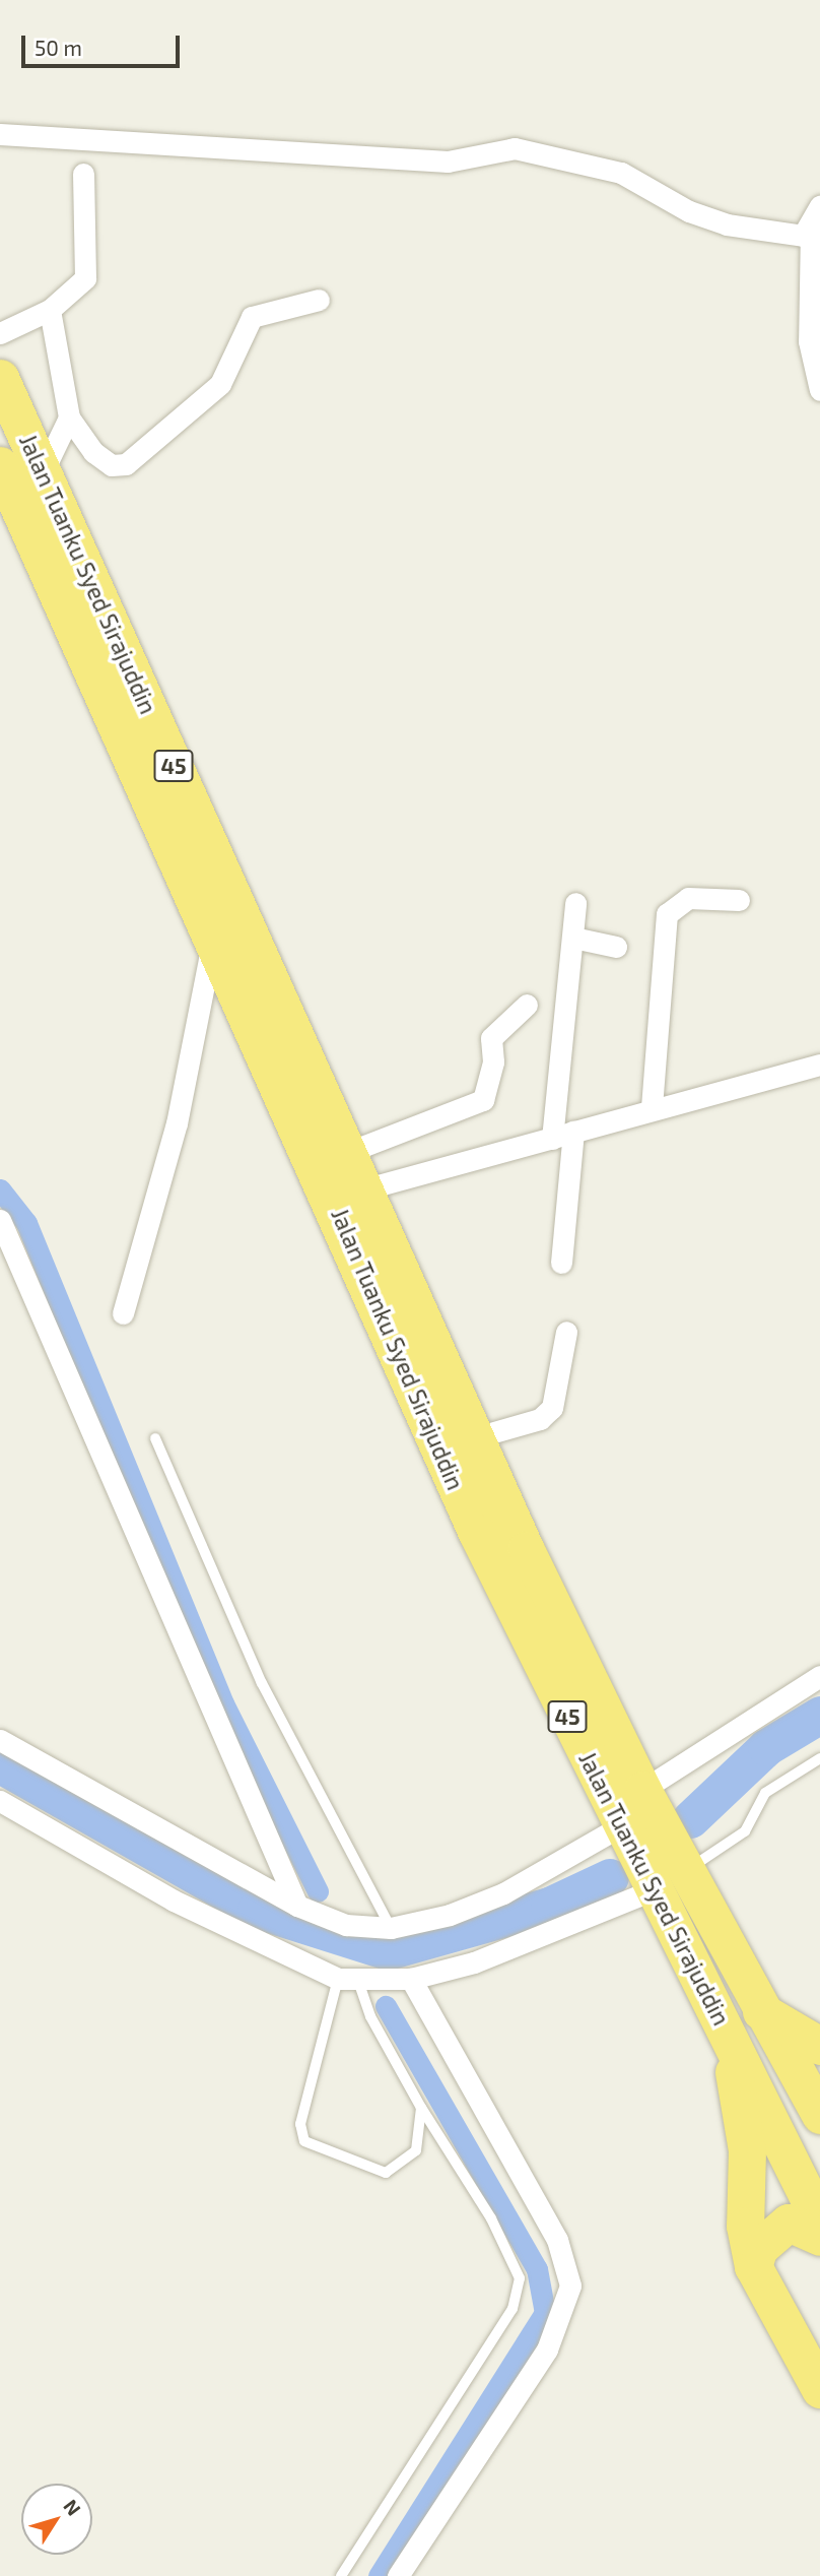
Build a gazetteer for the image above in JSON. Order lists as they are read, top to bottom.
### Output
{
  "streets": {
    "highway": ["Jalan Tuanku Syed Sirajuddin", "45"]
  },
  "scale_bar": "50 m",
  "north": "top right"
}
